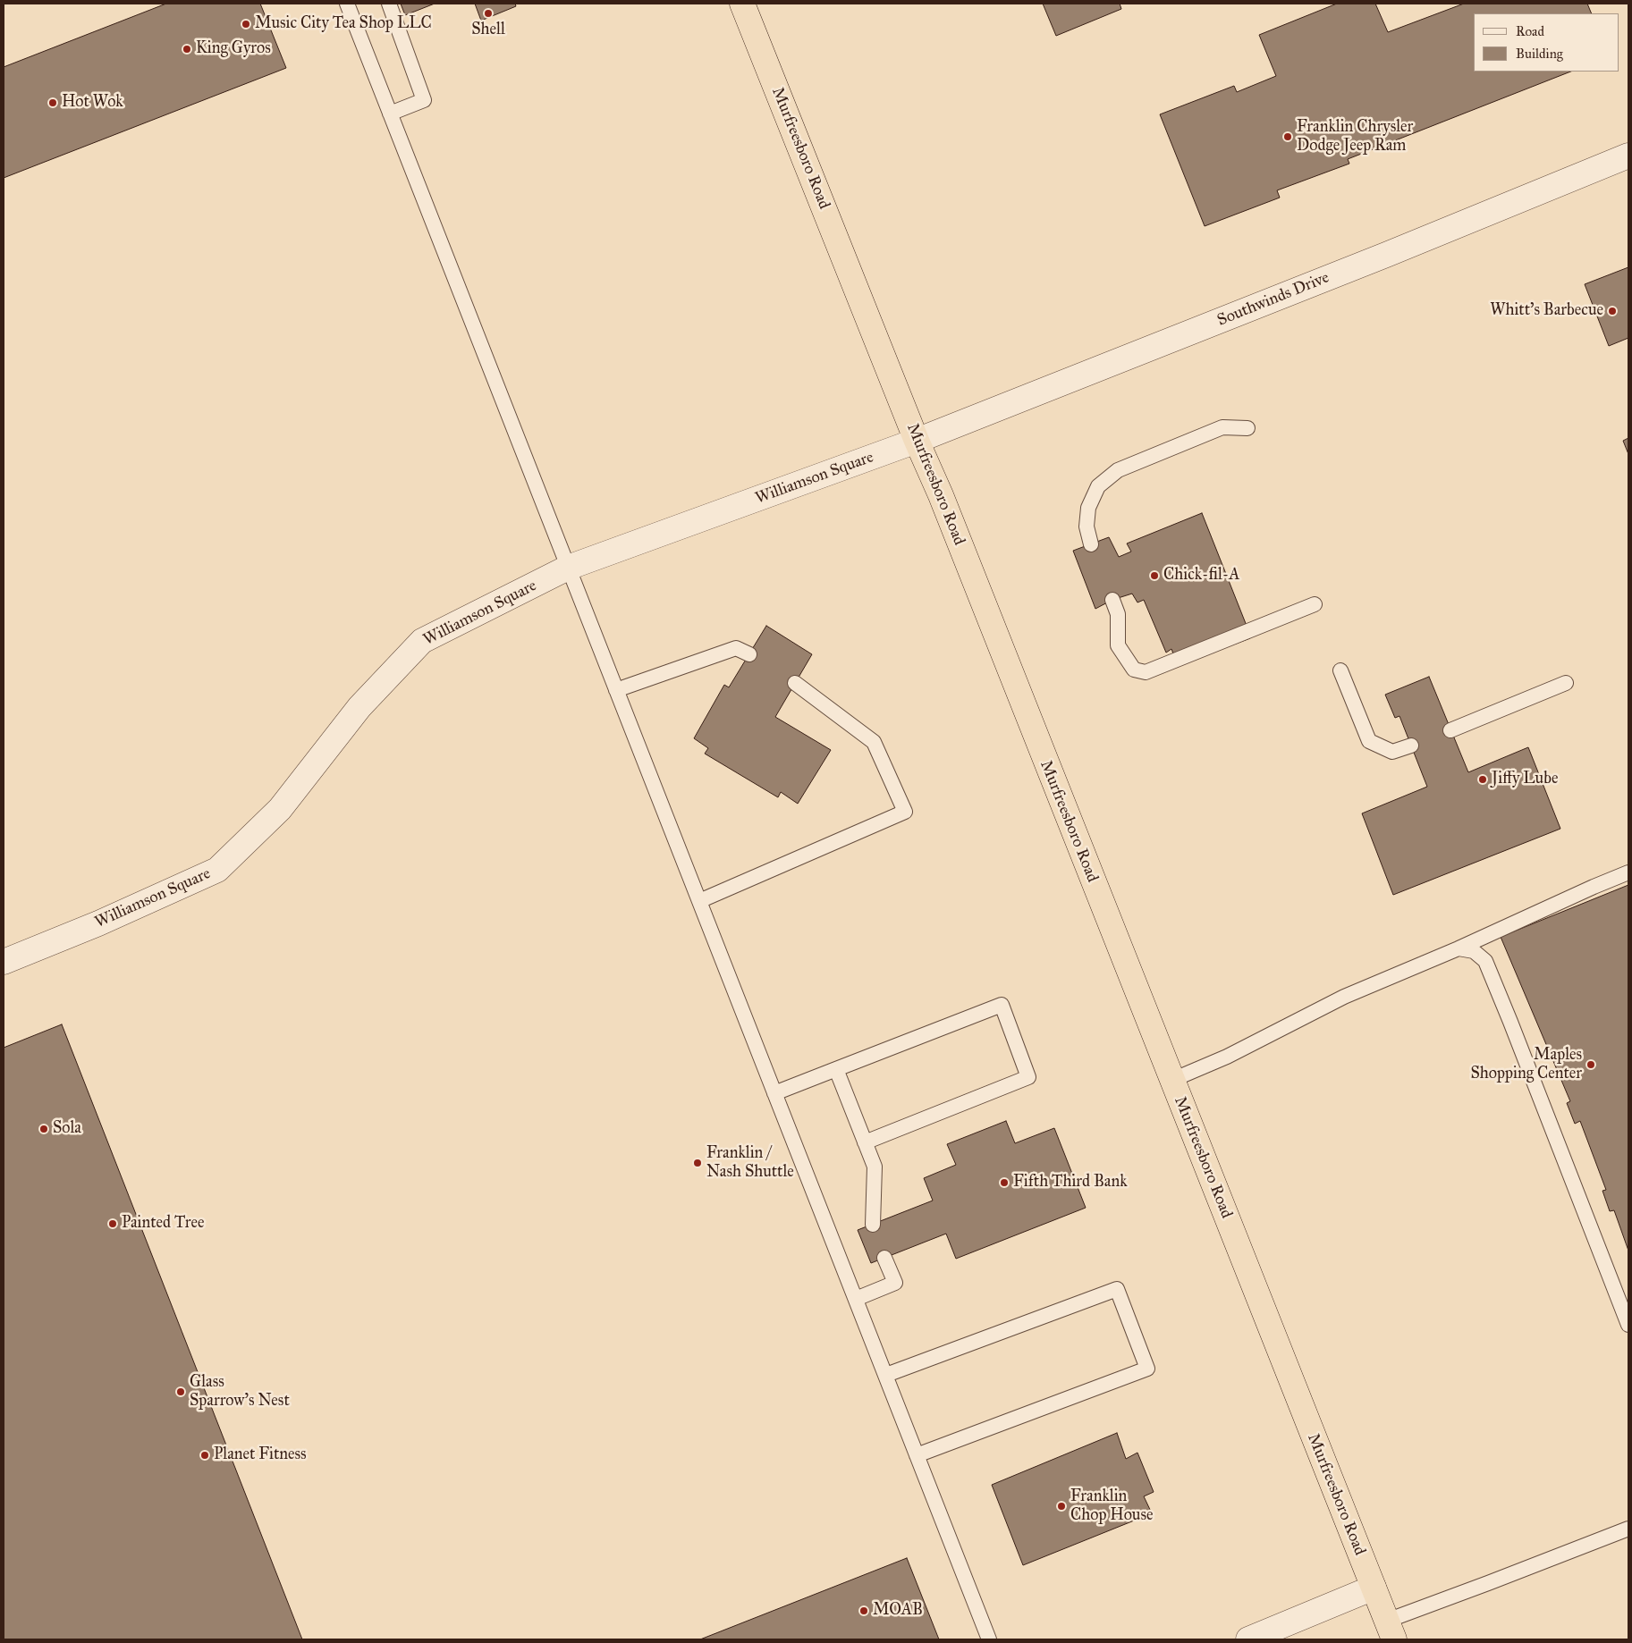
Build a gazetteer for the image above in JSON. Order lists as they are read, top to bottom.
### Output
{
  "streets": {
    "highway": ["Murfreesboro Road"],
    "street": ["Southwinds Drive", "Williamson Square"]
  },
  "crossings": [
    ["Murfreesboro Road", "Southwinds Drive"],
    ["Murfreesboro Road", "Williamson Square"],
    ["Southwinds Drive", "Williamson Square"]
  ],
  "places": [
    "Shell",
    "Music City Tea Shop LLC",
    "King Gyros",
    "Hot Wok",
    "Franklin Chrysler Dodge Jeep Ram",
    "Whitt's Barbecue",
    "Chick-fil-A",
    "Jiffy Lube",
    "Maples Shopping Center",
    "Sola",
    "Franklin / Nash Shuttle",
    "Fifth Third Bank",
    "Painted Tree",
    "Glass Sparrow's Nest",
    "Planet Fitness",
    "Franklin Chop House",
    "MOAB"
  ],
  "legend": ["Road", "Building"]
}
